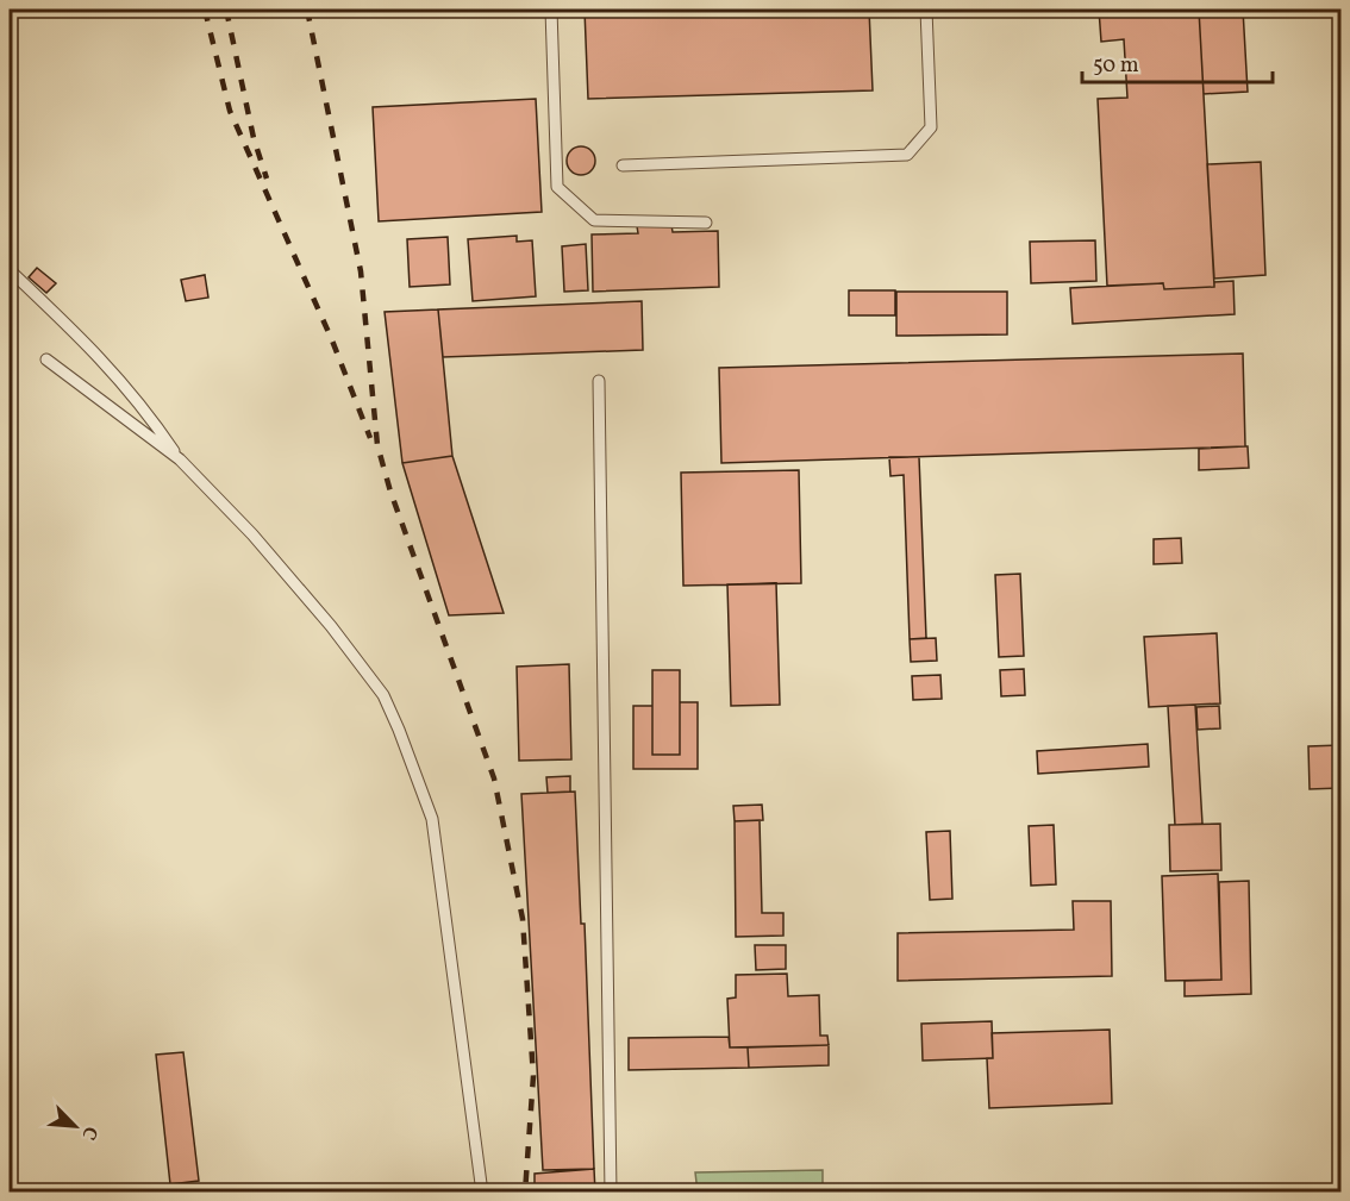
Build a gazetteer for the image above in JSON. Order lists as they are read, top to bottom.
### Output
{
  "scale_bar": "50 m",
  "north": "bottom right"
}
